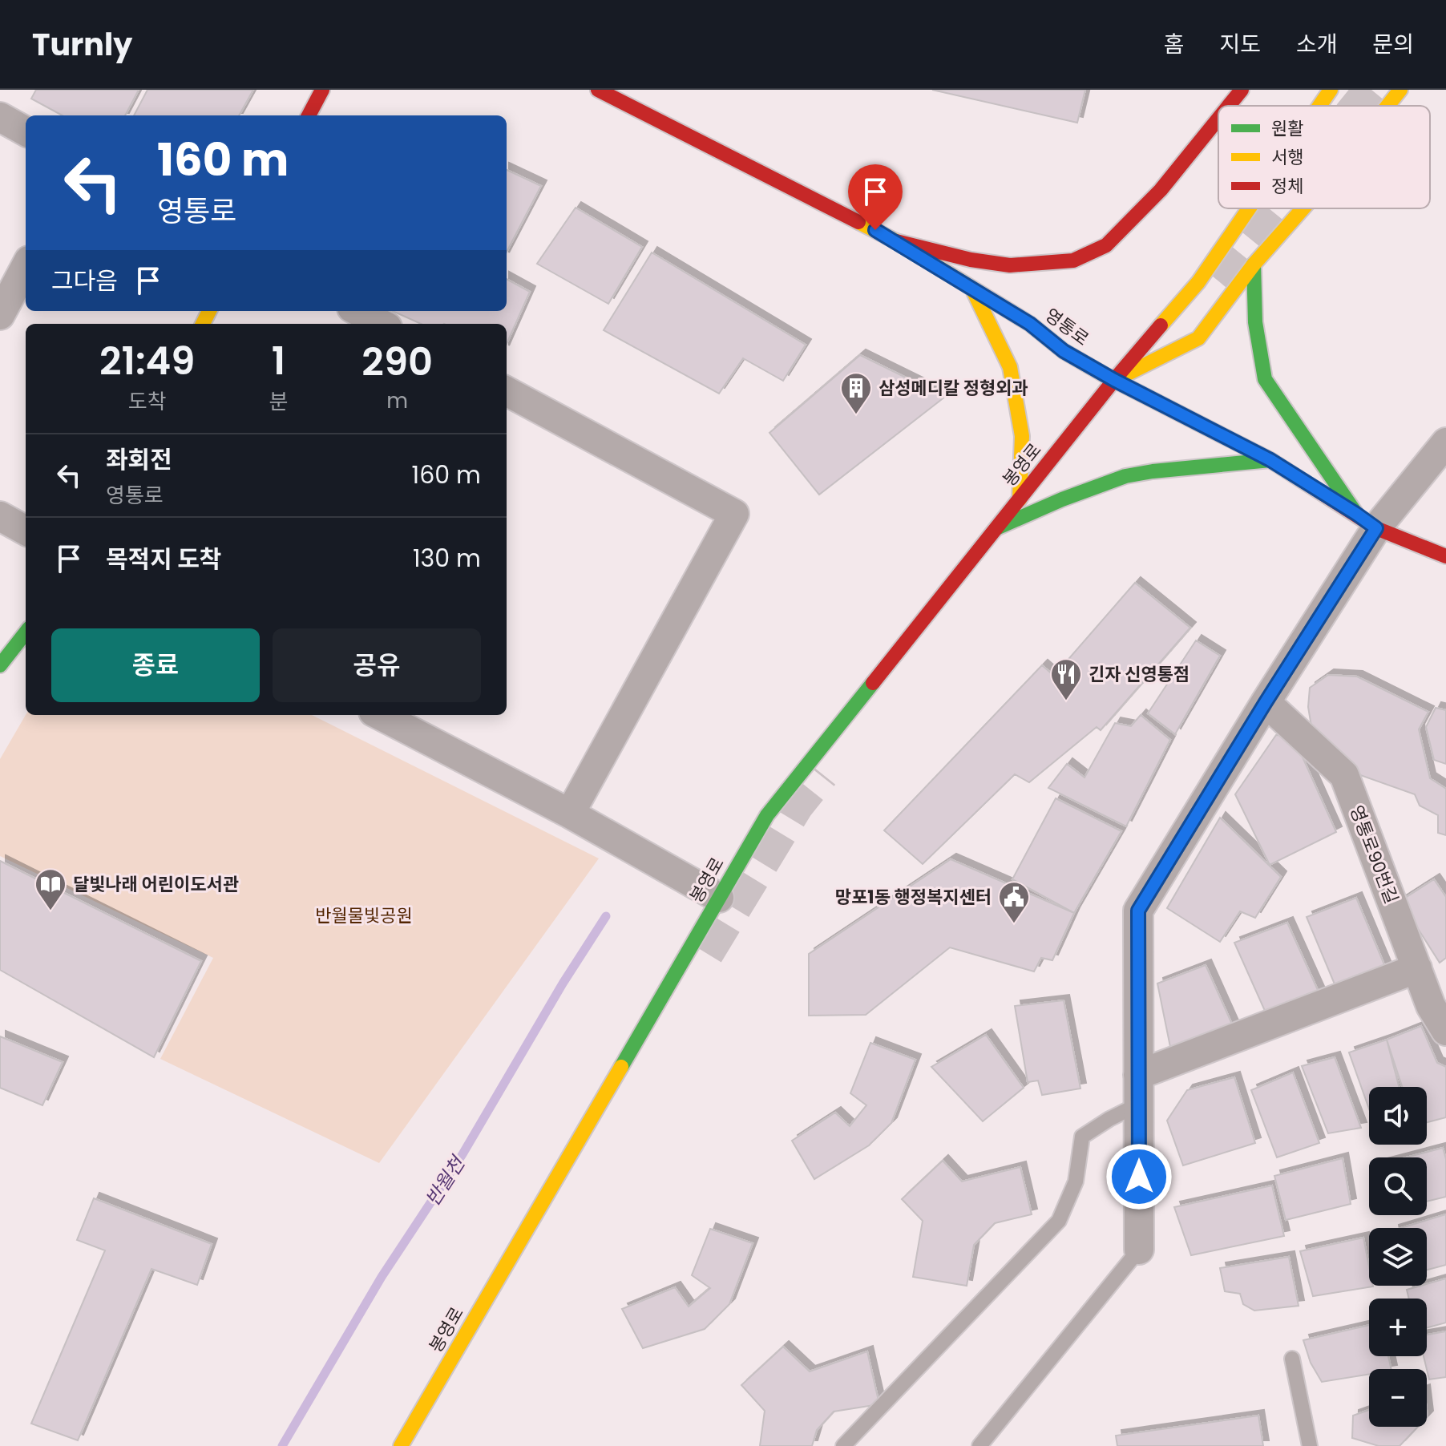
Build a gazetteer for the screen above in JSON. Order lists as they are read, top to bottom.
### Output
{
  "streets": {
    "main road": ["영통로", "봉영로"],
    "street": ["영통로90번길"]
  },
  "crossings": [
    ["영통로", "봉영로"]
  ],
  "water": ["반월천"],
  "parks": ["반월물빛공원"],
  "places": {
    "building": ["삼성메디칼 정형외과"],
    "restaurant": ["긴자 신영통점"],
    "library": ["달빛나래 어린이도서관"],
    "public building": ["망포1동 행정복지센터"]
  },
  "legend": ["원활", "서행", "정체"],
  "page": {
    "header": "Turnly",
    "nav": [
      "홈",
      "지도",
      "소개",
      "문의"
    ],
    "turn": ["160 m", "영통로"],
    "then": "그다음",
    "eta": [
      "21:49",
      "도착",
      "1",
      "분",
      "290",
      "m"
    ],
    "list": [
      {
        "name": "좌회전",
        "note": "영통로",
        "value": "160 m"
      },
      {
        "name": "목적지 도착",
        "value": "130 m"
      }
    ],
    "buttons": ["종료", "공유"],
    "map_buttons": ["+", "−"]
  }
}
